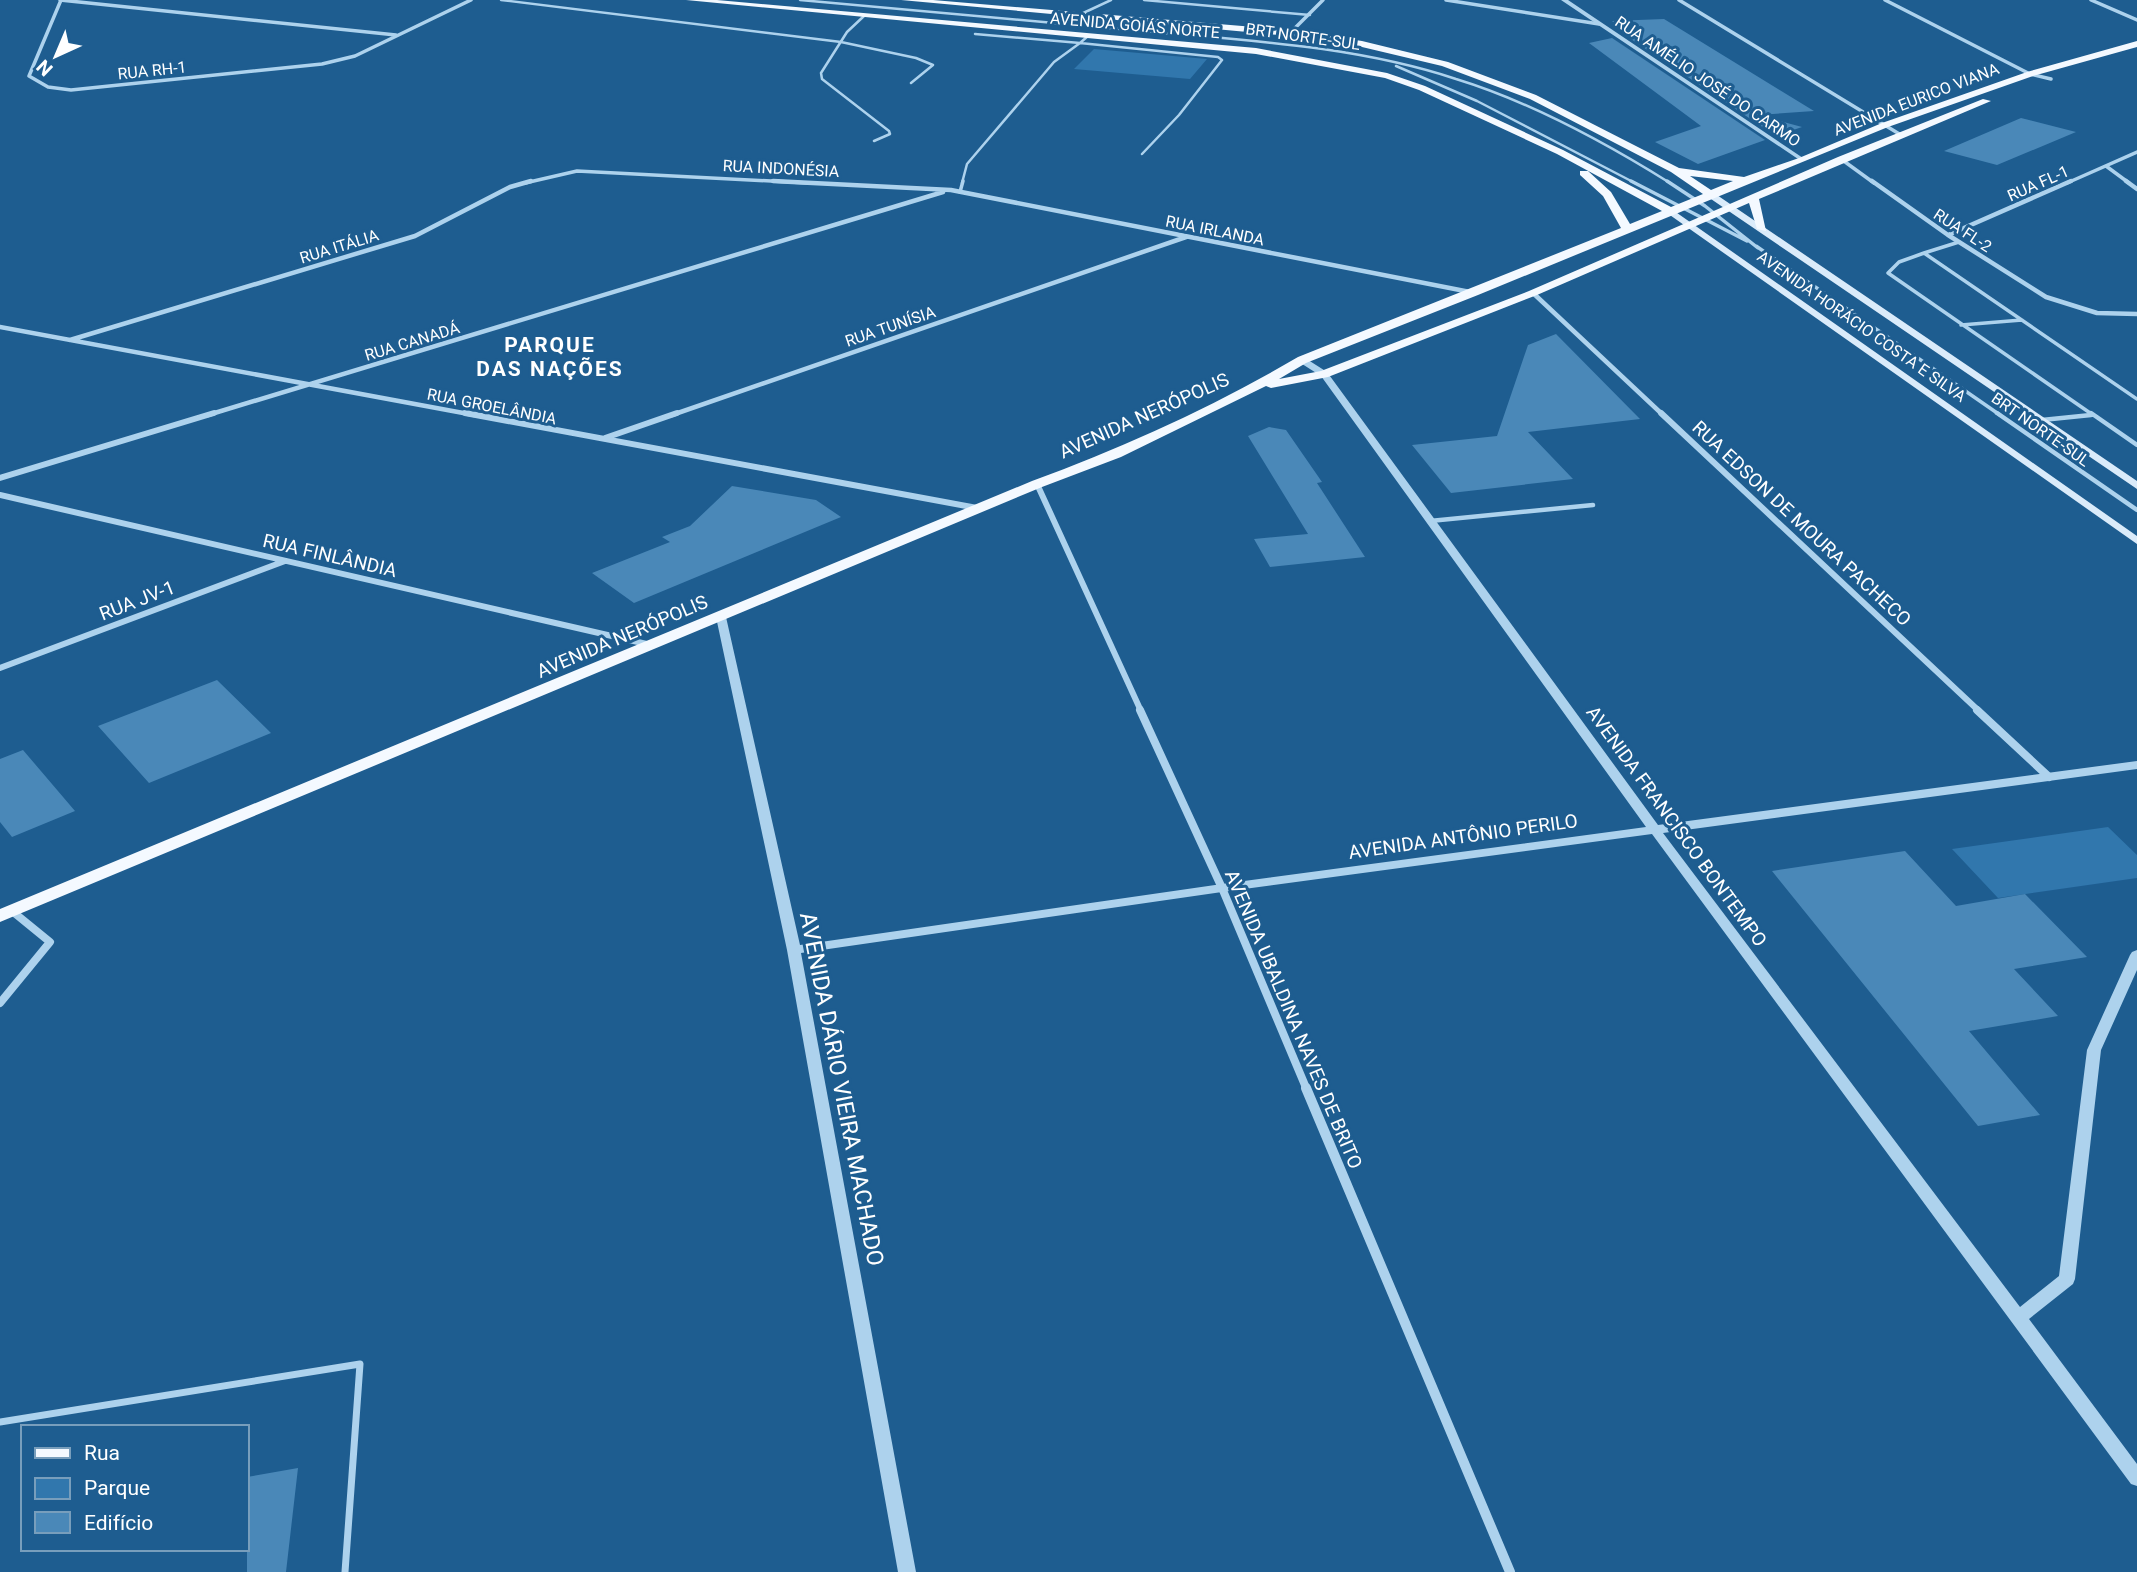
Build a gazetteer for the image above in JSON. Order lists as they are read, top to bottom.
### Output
{
  "streets": {
    "main road": [
      "AVENIDA GOIÁS NORTE",
      "AVENIDA EURICO VIANA",
      "AVENIDA HORÁCIO COSTA E SILVA",
      "AVENIDA NERÓPOLIS"
    ],
    "street": [
      "RUA RH-1",
      "RUA AMÉLIO JOSÉ DO CARMO",
      "RUA INDONÉSIA",
      "RUA FL-1",
      "RUA IRLANDA",
      "RUA FL-2",
      "RUA ITÁLIA",
      "RUA TUNÍSIA",
      "RUA CANADÁ",
      "RUA GROELÂNDIA",
      "RUA EDSON DE MOURA PACHECO",
      "RUA FINLÂNDIA",
      "RUA JV-1",
      "AVENIDA FRANCISCO BONTEMPO",
      "AVENIDA ANTÔNIO PERILO",
      "AVENIDA UBALDINA NAVES DE BRITO",
      "AVENIDA DÁRIO VIEIRA MACHADO"
    ],
    "lane": ["BRT NORTE-SUL"]
  },
  "crossings": [
    ["AVENIDA GOIÁS NORTE", "AVENIDA HORÁCIO COSTA E SILVA"],
    ["RUA AMÉLIO JOSÉ DO CARMO", "AVENIDA EURICO VIANA"],
    ["AVENIDA EURICO VIANA", "RUA FL-2"],
    ["AVENIDA EURICO VIANA", "AVENIDA HORÁCIO COSTA E SILVA"],
    ["AVENIDA EURICO VIANA", "AVENIDA NERÓPOLIS"],
    ["RUA INDONÉSIA", "RUA IRLANDA"],
    ["RUA INDONÉSIA", "RUA ITÁLIA"],
    ["RUA INDONÉSIA", "RUA CANADÁ"],
    ["RUA FL-1", "RUA FL-2"],
    ["RUA IRLANDA", "RUA TUNÍSIA"],
    ["RUA IRLANDA", "RUA CANADÁ"],
    ["RUA IRLANDA", "AVENIDA NERÓPOLIS"],
    ["RUA ITÁLIA", "RUA GROELÂNDIA"],
    ["RUA TUNÍSIA", "RUA GROELÂNDIA"],
    ["AVENIDA HORÁCIO COSTA E SILVA", "AVENIDA NERÓPOLIS"],
    ["RUA CANADÁ", "RUA GROELÂNDIA"],
    ["RUA GROELÂNDIA", "AVENIDA NERÓPOLIS"],
    ["AVENIDA NERÓPOLIS", "RUA EDSON DE MOURA PACHECO"],
    ["AVENIDA NERÓPOLIS", "RUA FINLÂNDIA"],
    ["AVENIDA NERÓPOLIS", "AVENIDA FRANCISCO BONTEMPO"],
    ["AVENIDA NERÓPOLIS", "AVENIDA UBALDINA NAVES DE BRITO"],
    ["AVENIDA NERÓPOLIS", "AVENIDA DÁRIO VIEIRA MACHADO"],
    ["RUA EDSON DE MOURA PACHECO", "AVENIDA ANTÔNIO PERILO"],
    ["RUA FINLÂNDIA", "RUA JV-1"],
    ["AVENIDA FRANCISCO BONTEMPO", "AVENIDA ANTÔNIO PERILO"],
    ["AVENIDA ANTÔNIO PERILO", "AVENIDA UBALDINA NAVES DE BRITO"],
    ["AVENIDA ANTÔNIO PERILO", "AVENIDA DÁRIO VIEIRA MACHADO"]
  ],
  "districts": ["PARQUE DAS NAÇÕES"],
  "legend": ["Rua", "Parque", "Edifício"],
  "north": "bottom left"
}
